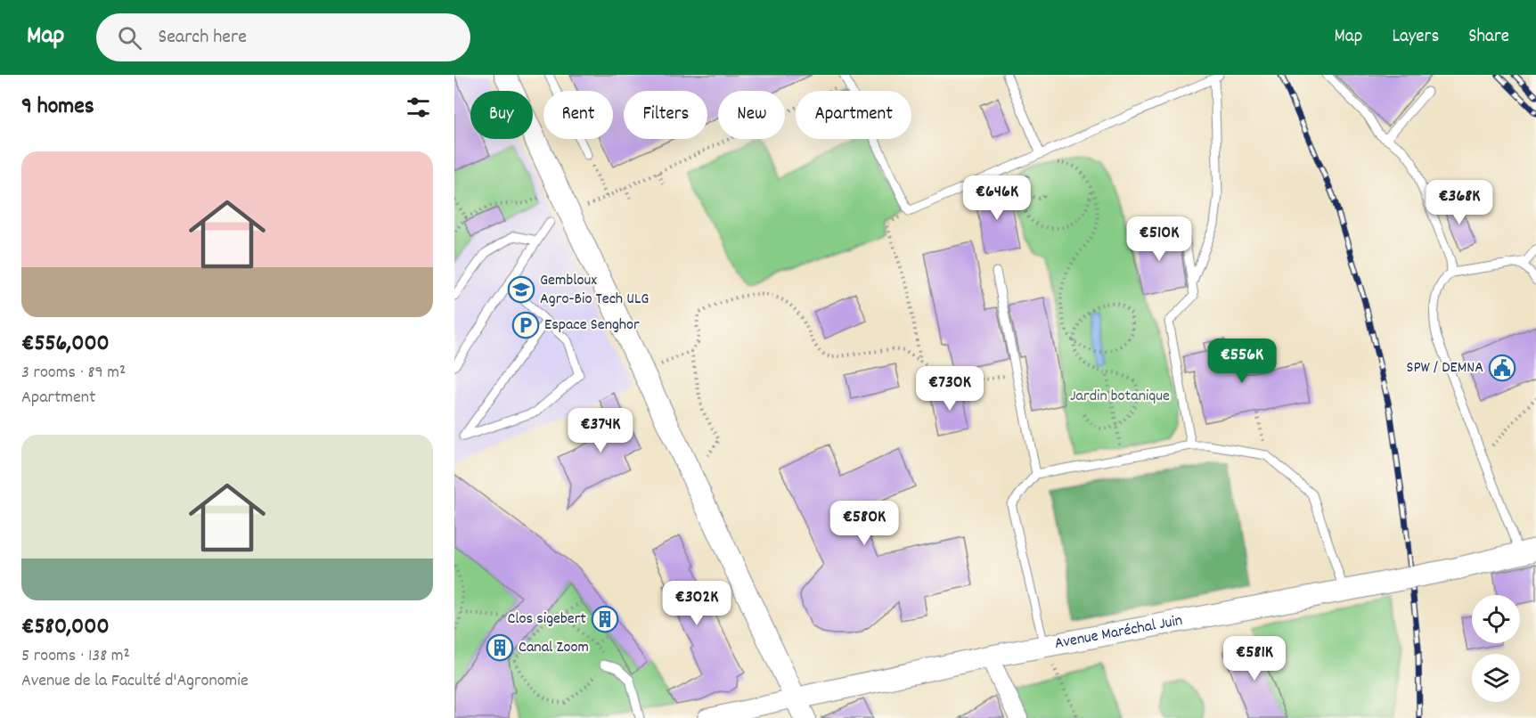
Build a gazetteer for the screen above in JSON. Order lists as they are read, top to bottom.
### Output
{
  "streets": {
    "street": ["Avenue Maréchal Juin"]
  },
  "parks": ["Jardin botanique"],
  "places": {
    "school or university": ["Gembloux Agro-Bio Tech ULG"],
    "parking": ["Espace Senghor"],
    "public building": ["SPW / DEMNA"],
    "building": ["Clos sigebert", "Canal Zoom"]
  },
  "page": {
    "header": "Map",
    "search": "Search here",
    "nav": ["Map", "Layers", "Share"],
    "heading": "9 homes",
    "chip": [
      "Buy",
      "Rent",
      "Filters",
      "New",
      "Apartment"
    ],
    "list": [
      {
        "name": "€556,000",
        "note": "3 rooms · 89 m² · Apartment"
      },
      {
        "name": "€580,000",
        "note": "5 rooms · 138 m² · Avenue de la Faculté d'Agronomie"
      }
    ],
    "price": [
      "€646K",
      "€368K",
      "€510K",
      "€556K",
      "€730K",
      "€374K",
      "€580K",
      "€302K",
      "€581K"
    ]
  }
}
